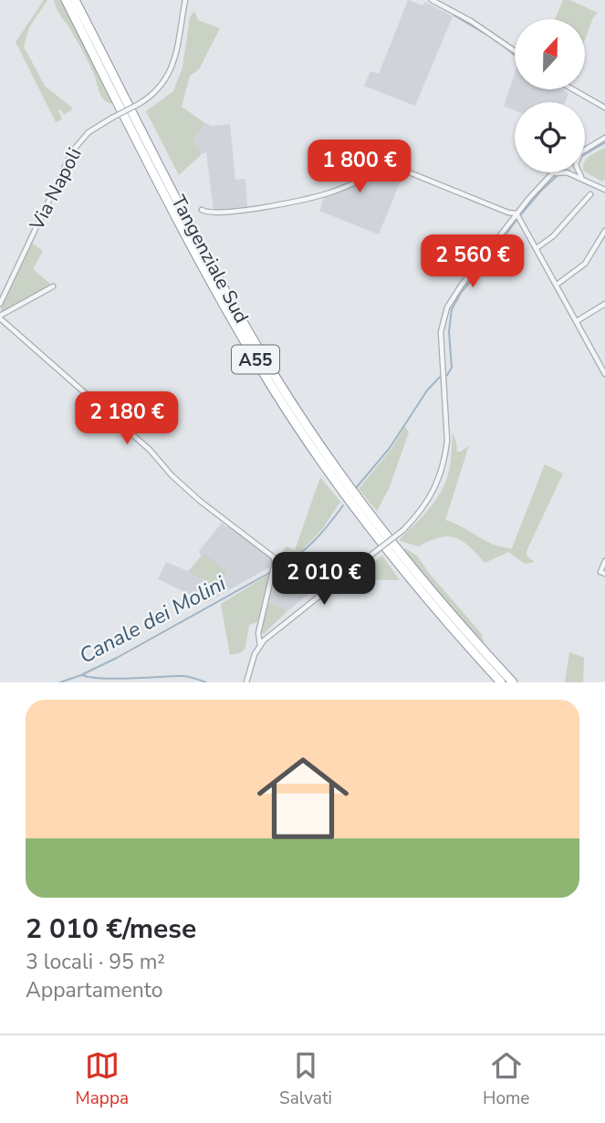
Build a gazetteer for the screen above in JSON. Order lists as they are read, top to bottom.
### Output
{
  "streets": {
    "highway": ["Tangenziale Sud", "A55"],
    "street": ["Via Napoli"]
  },
  "water": ["Canale dei Molini"],
  "north": "top",
  "page": {
    "price": [
      "1 800 €",
      "2 560 €",
      "2 180 €",
      "2 010 €"
    ],
    "list": [
      {
        "name": "2 010 €/mese",
        "note": "3 locali · 95 m² · Appartamento"
      }
    ],
    "tabs": ["Mappa", "Salvati", "Home"]
  }
}
